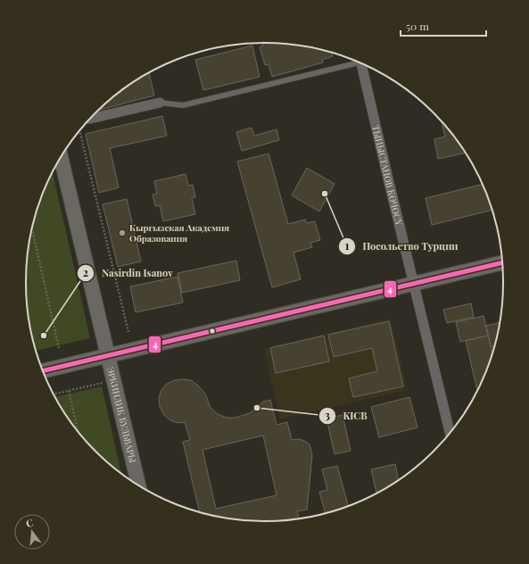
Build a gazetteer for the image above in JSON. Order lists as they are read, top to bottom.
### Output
{
  "streets": {
    "main road": ["ЭРКИНДИК БУЛЬВАРЫ"],
    "street": ["ТЫНЫСТАНОВ КӨЧӨСҮ"]
  },
  "places": [
    "Посольство Турции",
    "Кыргызская Академия Образования",
    "Nasirdin Isanov",
    "KICB"
  ],
  "lines": ["transit line 4"],
  "scale_bar": "50 m",
  "north": "top"
}
